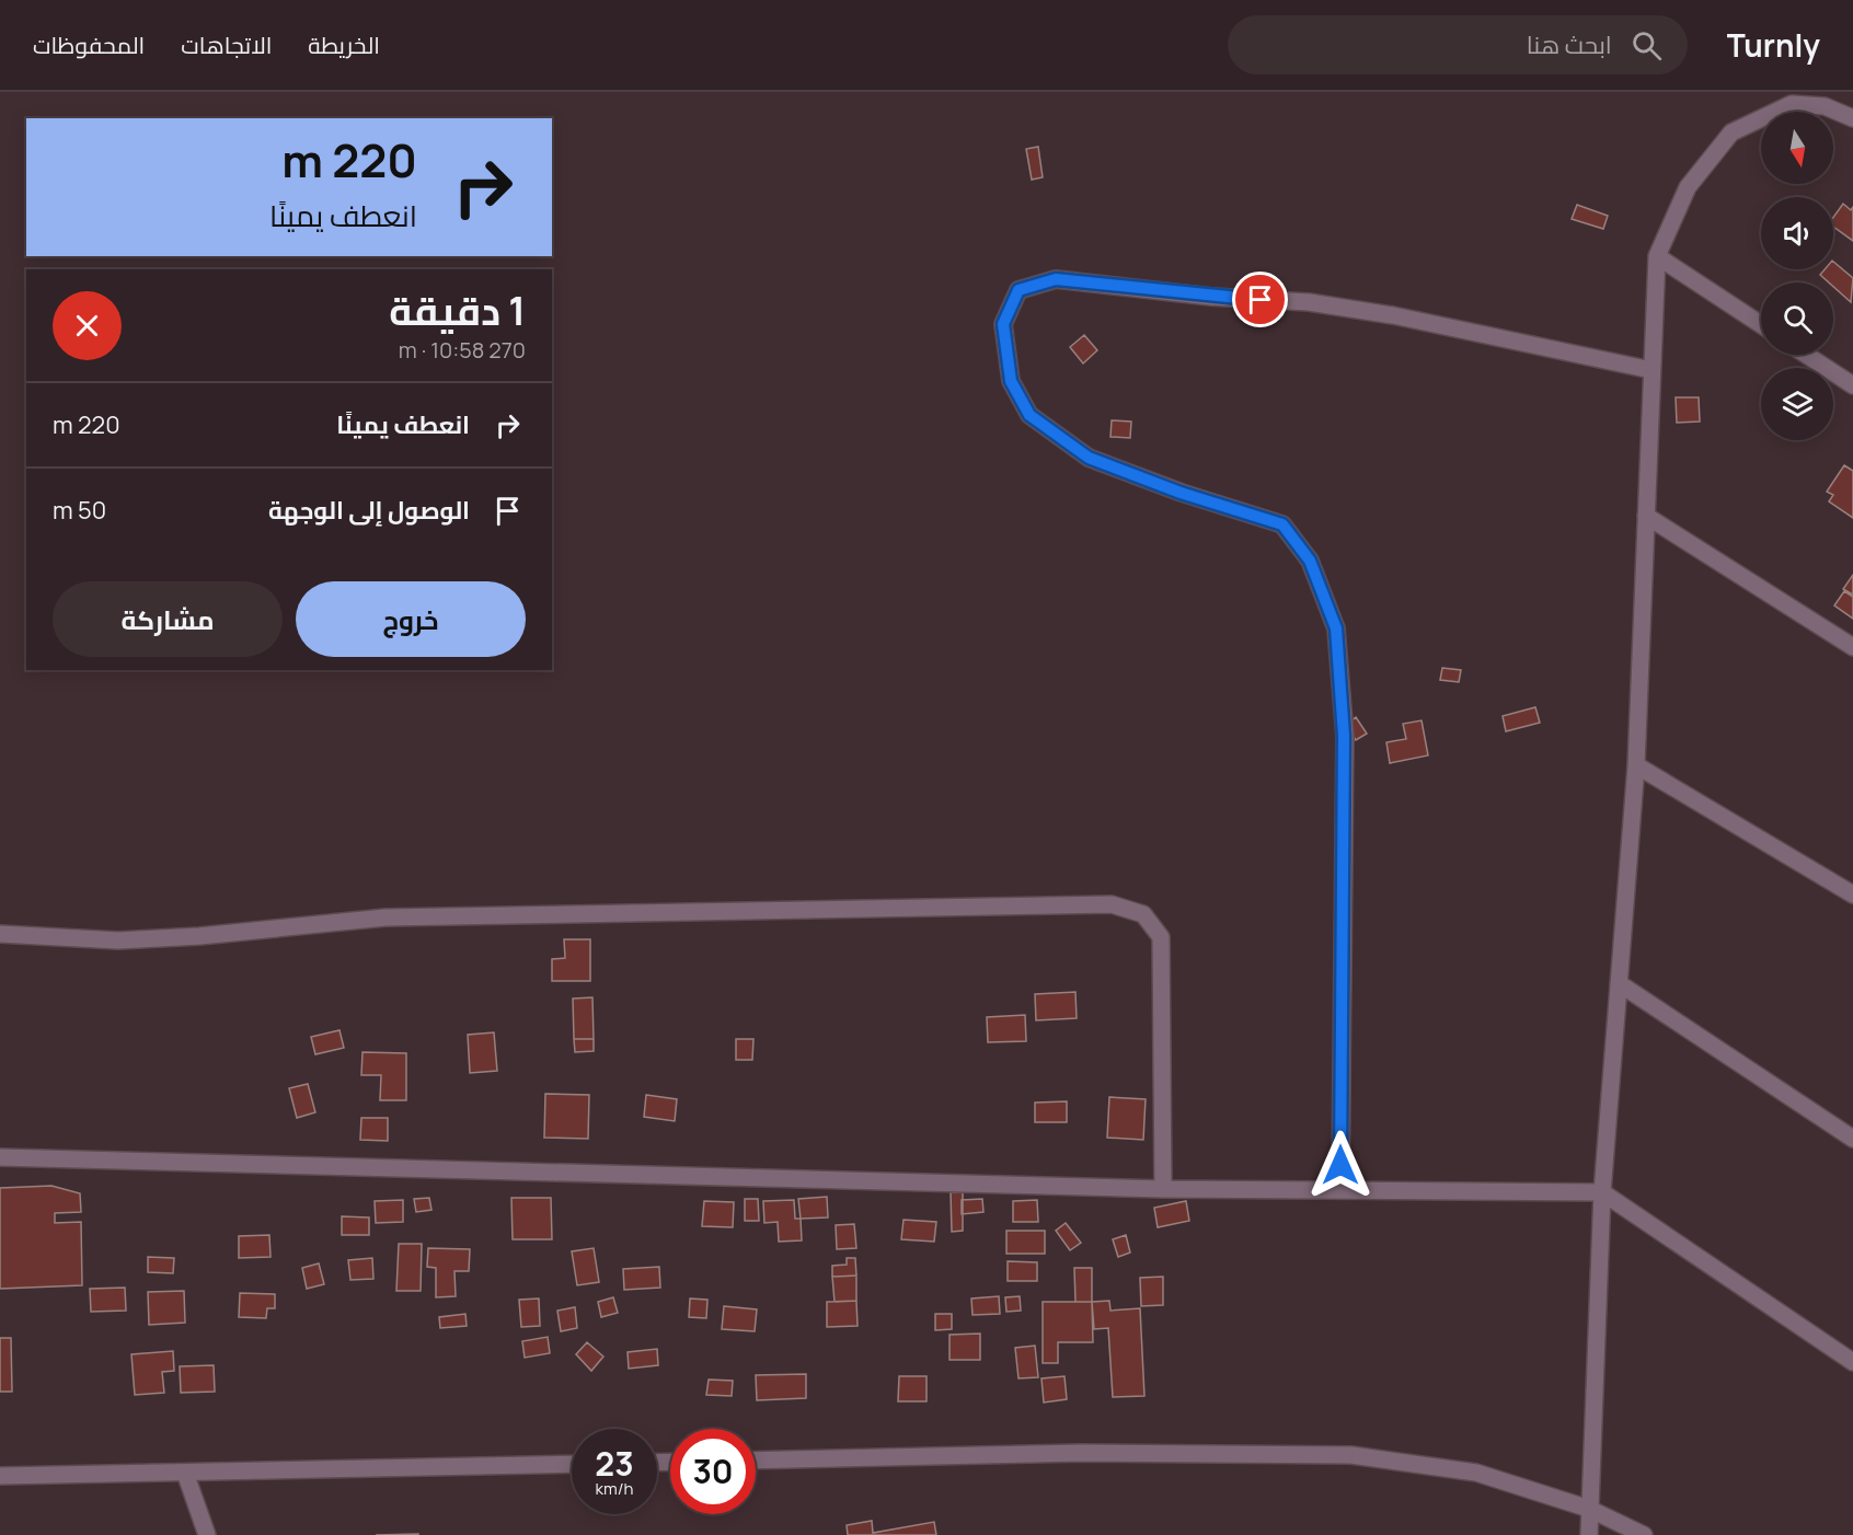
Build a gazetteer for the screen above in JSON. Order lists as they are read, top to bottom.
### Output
{
  "north": "bottom",
  "page": {
    "header": "Turnly",
    "search": "ابحث هنا",
    "nav": ["الخريطة", "الاتجاهات", "المحفوظات"],
    "turn": ["220 m", "انعطف يمينًا"],
    "heading": ["1 دقيقة", "270 m · 10:58"],
    "list": [
      {
        "name": "انعطف يمينًا",
        "value": "220 m"
      },
      {
        "name": "الوصول إلى الوجهة",
        "value": "50 m"
      }
    ],
    "buttons": ["خروج", "مشاركة"],
    "speed": "23 km/h",
    "limit": "30"
  }
}
